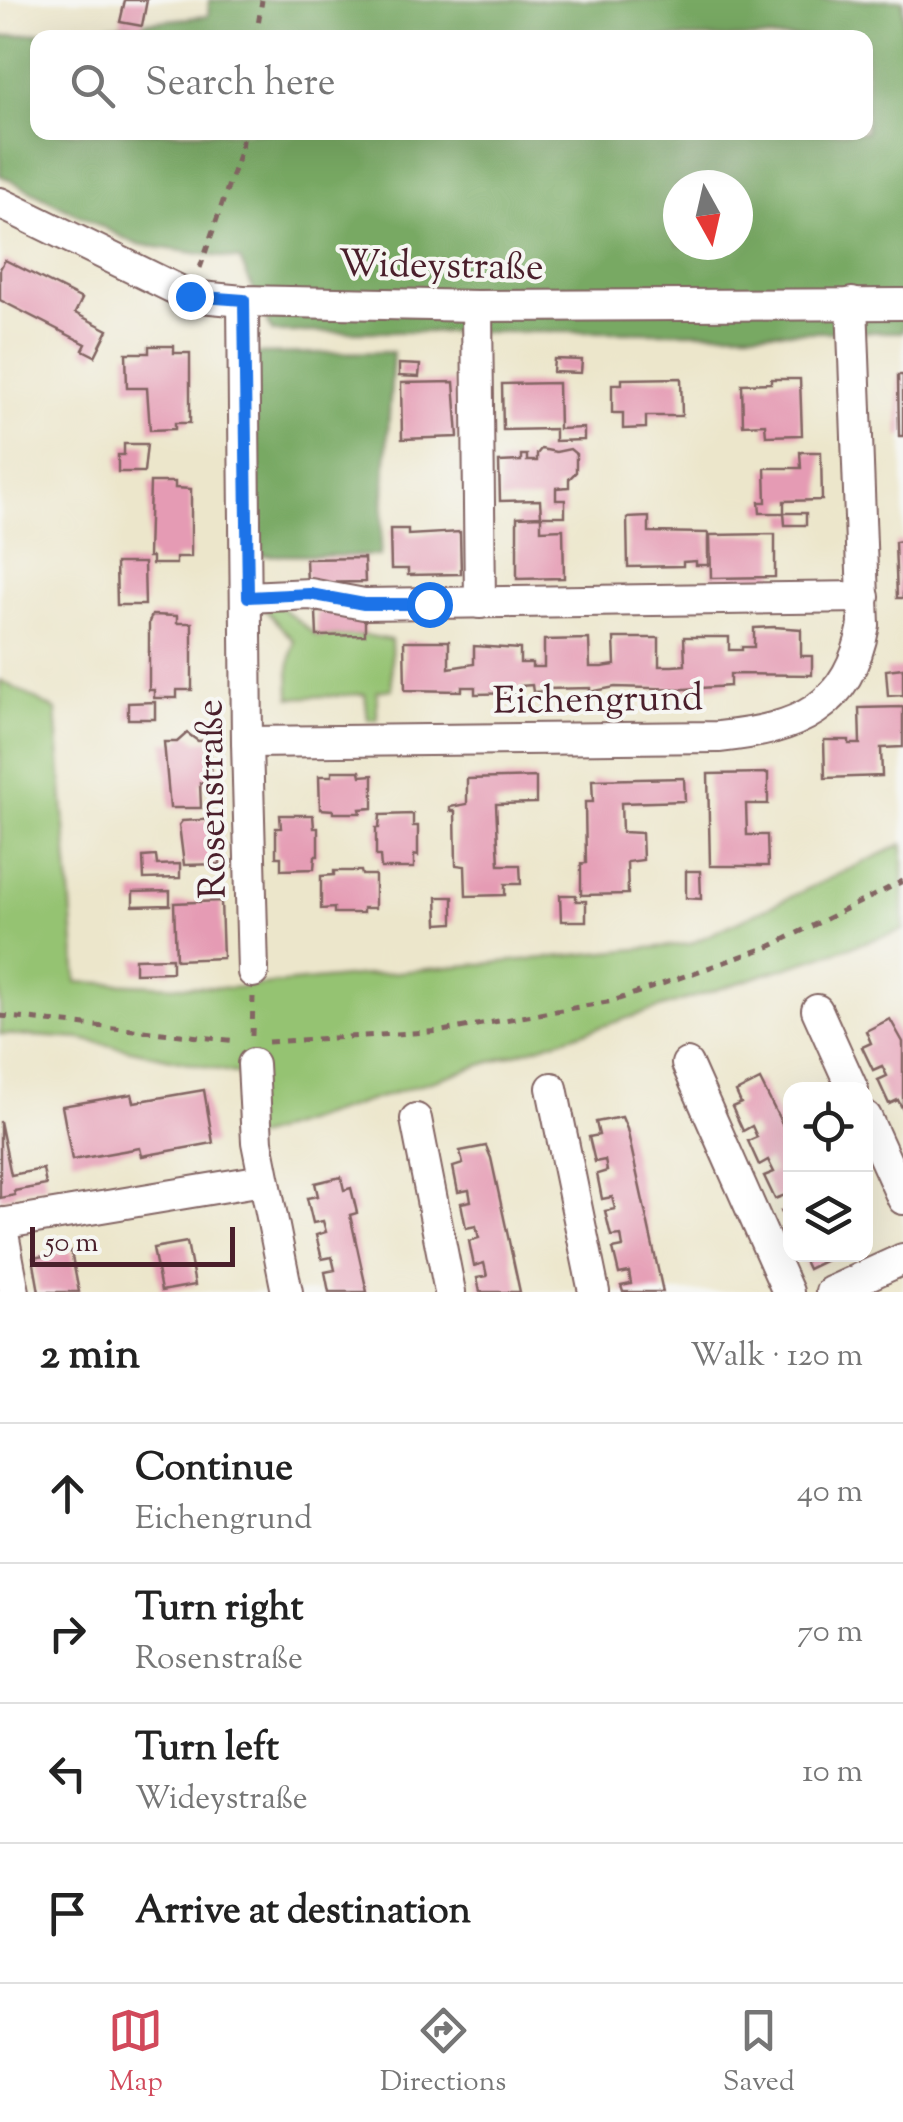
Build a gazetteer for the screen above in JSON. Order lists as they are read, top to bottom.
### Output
{
  "streets": {
    "street": ["Wideystraße", "Eichengrund", "Rosenstraße"]
  },
  "crossings": [
    ["Wideystraße", "Eichengrund"],
    ["Wideystraße", "Rosenstraße"],
    ["Eichengrund", "Rosenstraße"]
  ],
  "scale_bar": "50 m",
  "north": "bottom",
  "page": {
    "search": "Search here",
    "scale": "50 m",
    "heading": ["2 min", "Walk · 120 m"],
    "list": [
      ["Continue", "Eichengrund", "40 m"],
      ["Turn right", "Rosenstraße", "70 m"],
      ["Turn left", "Wideystraße", "10 m"],
      "Arrive at destination"
    ],
    "nav": ["Map", "Directions", "Saved"]
  }
}
